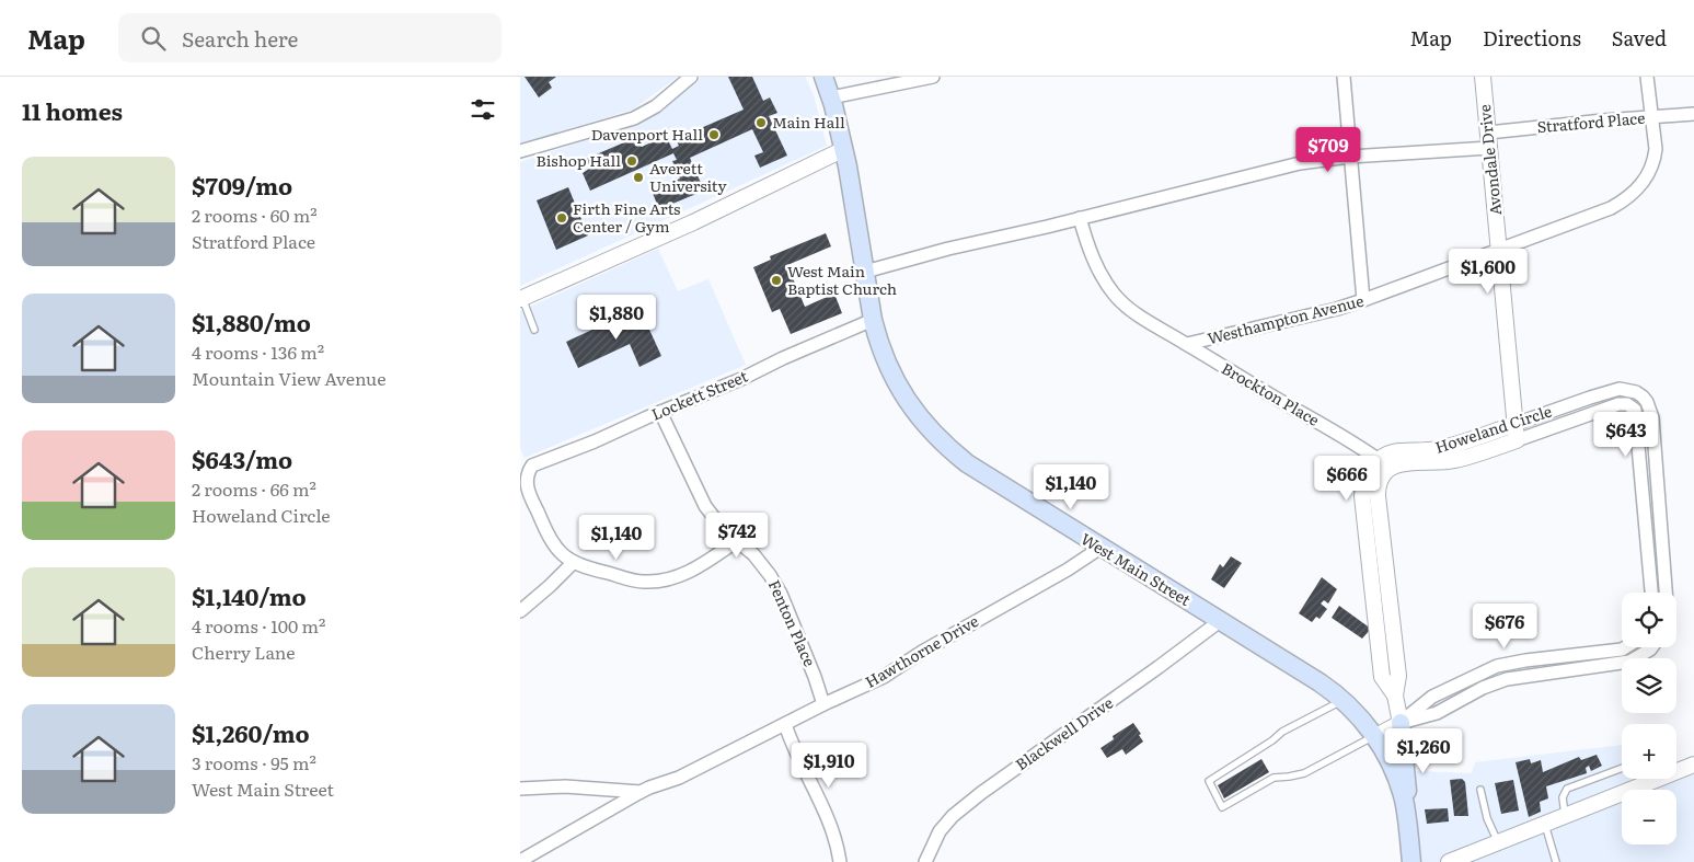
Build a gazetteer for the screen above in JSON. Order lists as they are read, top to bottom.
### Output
{
  "streets": {
    "main road": ["West Main Street"],
    "street": [
      "Stratford Place",
      "Avondale Drive",
      "Westhampton Avenue",
      "Brockton Place",
      "Lockett Street",
      "Howeland Circle",
      "Fenton Place",
      "Hawthorne Drive",
      "Blackwell Drive"
    ]
  },
  "crossings": [
    ["Stratford Place", "Avondale Drive"],
    ["Stratford Place", "Westhampton Avenue"],
    ["Stratford Place", "Brockton Place"],
    ["Avondale Drive", "Westhampton Avenue"],
    ["Avondale Drive", "Howeland Circle"],
    ["Westhampton Avenue", "Brockton Place"],
    ["Brockton Place", "Howeland Circle"],
    ["Lockett Street", "West Main Street"],
    ["Lockett Street", "Fenton Place"],
    ["West Main Street", "Hawthorne Drive"],
    ["West Main Street", "Blackwell Drive"],
    ["Fenton Place", "Hawthorne Drive"]
  ],
  "places": [
    "Main Hall",
    "Davenport Hall",
    "Bishop Hall",
    "Averett University",
    "Firth Fine Arts Center / Gym",
    "West Main Baptist Church"
  ],
  "page": {
    "header": "Map",
    "search": "Search here",
    "nav": ["Map", "Directions", "Saved"],
    "heading": "11 homes",
    "price": [
      "$709",
      "$1,600",
      "$1,880",
      "$643",
      "$666",
      "$1,140",
      "$742",
      "$1,140",
      "$676",
      "$1,260",
      "$1,910"
    ],
    "list": [
      {
        "name": "$709/mo",
        "note": "2 rooms · 60 m² · Stratford Place"
      },
      {
        "name": "$1,880/mo",
        "note": "4 rooms · 136 m² · Mountain View Avenue"
      },
      {
        "name": "$643/mo",
        "note": "2 rooms · 66 m² · Howeland Circle"
      },
      {
        "name": "$1,140/mo",
        "note": "4 rooms · 100 m² · Cherry Lane"
      },
      {
        "name": "$1,260/mo",
        "note": "3 rooms · 95 m² · West Main Street"
      }
    ],
    "map_buttons": ["+", "−"]
  }
}
